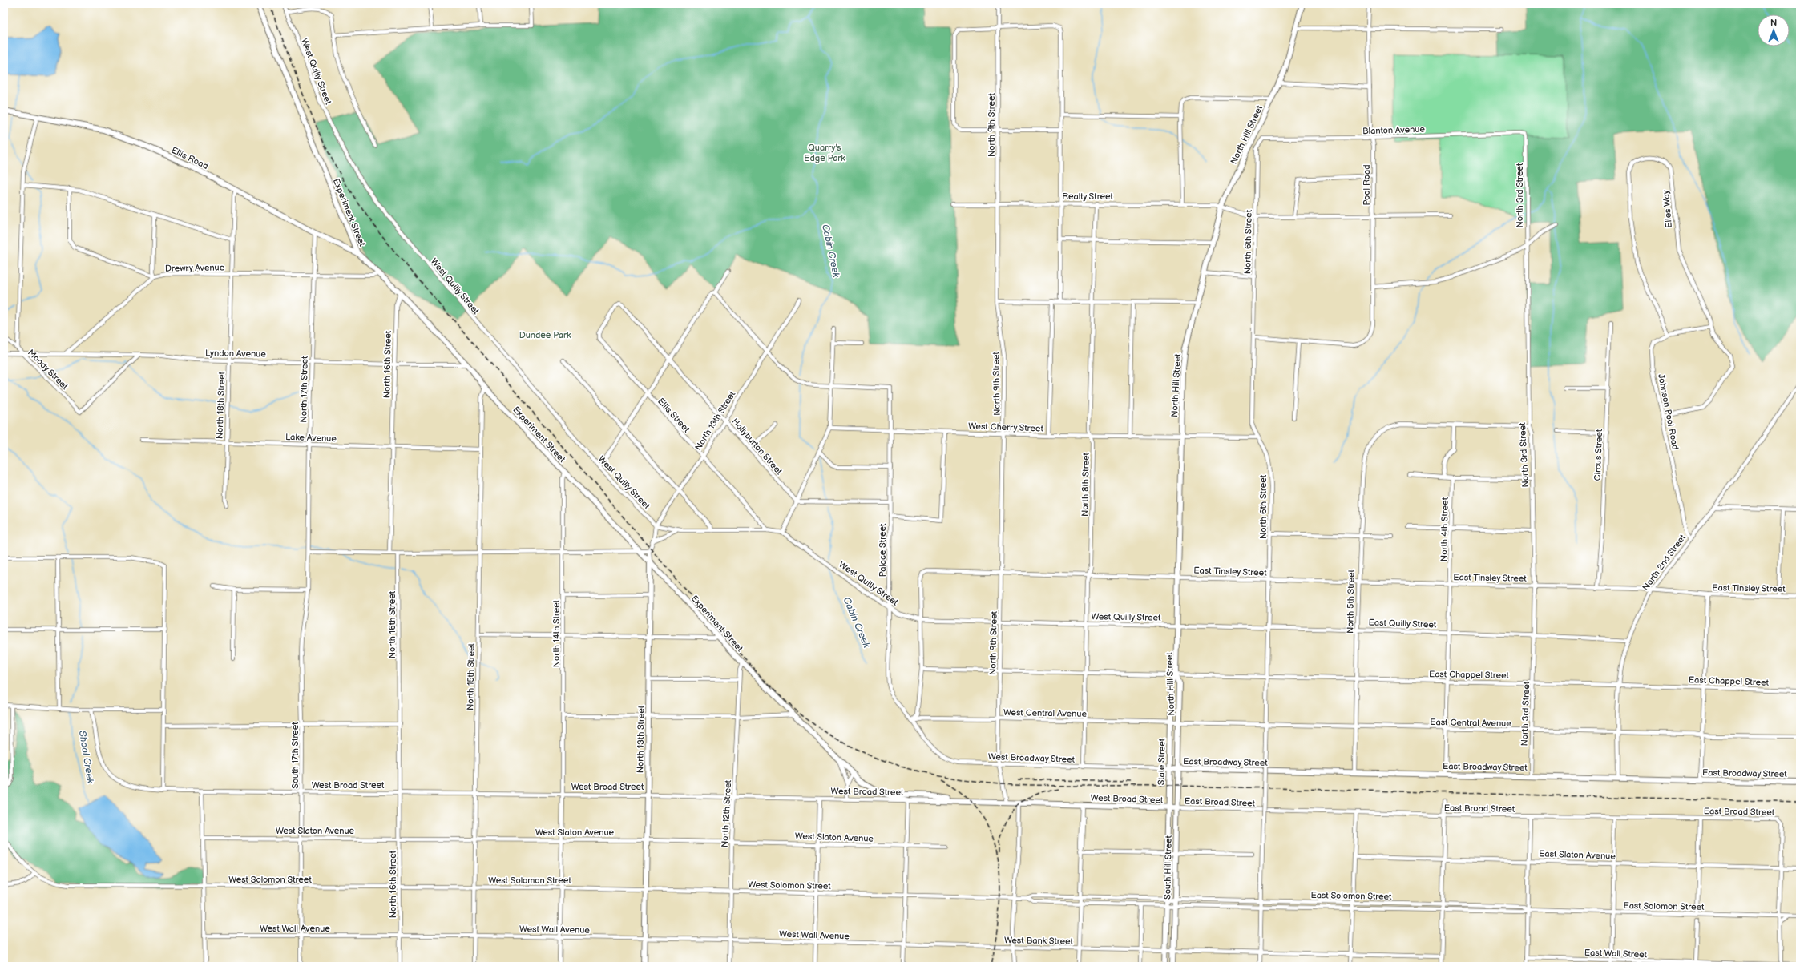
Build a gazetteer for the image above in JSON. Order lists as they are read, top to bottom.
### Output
{
  "streets": {
    "main road": [
      "North Hill Street",
      "Ellis Road",
      "Experiment Street",
      "North 13th Street",
      "State Street",
      "East Broadway Street",
      "West Broad Street",
      "South Hill Street"
    ],
    "street": [
      "West Quilly Street",
      "North 9th Street",
      "Blanton Avenue",
      "Pool Road",
      "North 3rd Street",
      "Realty Street",
      "Elles Way",
      "North 6th Street",
      "Drewry Avenue",
      "Lyndon Avenue",
      "North 16th Street",
      "Moody Street",
      "North 17th Street",
      "North 18th Street",
      "Johnson Pool Road",
      "Ellis Street",
      "West Cherry Street",
      "Lake Avenue",
      "Hallyburton Street",
      "Circus Street",
      "North 8th Street",
      "North 4th Street",
      "Palace Street",
      "North 2nd Street",
      "East Tinsley Street",
      "North 5th Street",
      "East Quilly Street",
      "North 14th Street",
      "East Chappel Street",
      "North 15th Street",
      "West Central Avenue",
      "East Central Avenue",
      "South 17th Street",
      "West Broadway Street",
      "East Broad Street",
      "North 12th Street",
      "West Slaton Avenue",
      "East Slaton Avenue",
      "West Solomon Street",
      "East Solomon Street",
      "West Wall Avenue",
      "West Bank Street",
      "East Wall Street"
    ]
  },
  "crossings": [
    ["West Quilly Street", "North 9th Street"],
    ["West Quilly Street", "North Hill Street"],
    ["West Quilly Street", "Ellis Street"],
    ["West Quilly Street", "North 13th Street"],
    ["West Quilly Street", "North 8th Street"],
    ["West Quilly Street", "Palace Street"],
    ["West Quilly Street", "East Tinsley Street"],
    ["West Quilly Street", "East Quilly Street"],
    ["North 9th Street", "Realty Street"],
    ["North 9th Street", "West Cherry Street"],
    ["North 9th Street", "East Tinsley Street"],
    ["North 9th Street", "East Chappel Street"],
    ["North 9th Street", "West Central Avenue"],
    ["North 9th Street", "West Broadway Street"],
    ["North 9th Street", "West Broad Street"],
    ["Blanton Avenue", "Pool Road"],
    ["Blanton Avenue", "North 3rd Street"],
    ["Blanton Avenue", "North 6th Street"],
    ["North Hill Street", "Realty Street"],
    ["North Hill Street", "West Cherry Street"],
    ["North Hill Street", "East Tinsley Street"],
    ["North Hill Street", "East Quilly Street"],
    ["North Hill Street", "East Chappel Street"],
    ["North Hill Street", "West Central Avenue"],
    ["North Hill Street", "East Central Avenue"],
    ["North Hill Street", "State Street"],
    ["North Hill Street", "East Broadway Street"],
    ["North Hill Street", "South Hill Street"],
    ["Ellis Road", "Experiment Street"],
    ["Ellis Road", "Moody Street"],
    ["Ellis Road", "North 17th Street"],
    ["Ellis Road", "North 18th Street"],
    ["Pool Road", "Realty Street"],
    ["North 3rd Street", "East Tinsley Street"],
    ["North 3rd Street", "East Quilly Street"],
    ["North 3rd Street", "East Chappel Street"],
    ["North 3rd Street", "East Central Avenue"],
    ["North 3rd Street", "East Broadway Street"],
    ["Realty Street", "North 6th Street"],
    ["Realty Street", "North 8th Street"],
    ["Elles Way", "Johnson Pool Road"],
    ["Experiment Street", "Drewry Avenue"],
    ["Experiment Street", "Lyndon Avenue"],
    ["Experiment Street", "North 16th Street"],
    ["Experiment Street", "North 13th Street"],
    ["Experiment Street", "North 14th Street"],
    ["Experiment Street", "North 15th Street"],
    ["Experiment Street", "West Broad Street"],
    ["Experiment Street", "North 12th Street"],
    ["North 6th Street", "West Cherry Street"],
    ["North 6th Street", "East Tinsley Street"],
    ["North 6th Street", "East Quilly Street"],
    ["North 6th Street", "East Chappel Street"],
    ["North 6th Street", "East Central Avenue"],
    ["North 6th Street", "East Solomon Street"],
    ["North 6th Street", "West Bank Street"],
    ["Drewry Avenue", "North 17th Street"],
    ["Drewry Avenue", "North 18th Street"],
    ["Lyndon Avenue", "North 16th Street"],
    ["Lyndon Avenue", "Moody Street"],
    ["Lyndon Avenue", "North 17th Street"],
    ["Lyndon Avenue", "North 18th Street"],
    ["North 16th Street", "Lake Avenue"],
    ["North 16th Street", "West Broad Street"],
    ["North 16th Street", "West Slaton Avenue"],
    ["North 16th Street", "West Solomon Street"],
    ["North 16th Street", "West Wall Avenue"],
    ["North 17th Street", "Lake Avenue"],
    ["North 17th Street", "South 17th Street"],
    ["North 18th Street", "Lake Avenue"],
    ["Johnson Pool Road", "North 2nd Street"],
    ["Ellis Street", "North 13th Street"],
    ["Ellis Street", "Hallyburton Street"],
    ["North 13th Street", "Hallyburton Street"],
    ["North 13th Street", "West Broad Street"],
    ["North 13th Street", "West Slaton Avenue"],
    ["North 13th Street", "West Solomon Street"],
    ["North 13th Street", "West Wall Avenue"],
    ["West Cherry Street", "North 8th Street"],
    ["West Cherry Street", "Palace Street"],
    ["Lake Avenue", "North 15th Street"],
    ["Circus Street", "East Tinsley Street"],
    ["North 8th Street", "East Tinsley Street"],
    ["North 8th Street", "East Chappel Street"],
    ["North 8th Street", "West Central Avenue"],
    ["North 8th Street", "West Broadway Street"],
    ["North 4th Street", "East Tinsley Street"],
    ["North 4th Street", "East Quilly Street"],
    ["North 4th Street", "East Chappel Street"],
    ["North 4th Street", "East Central Avenue"],
    ["North 4th Street", "East Broadway Street"],
    ["Palace Street", "West Central Avenue"],
    ["Palace Street", "West Broadway Street"],
    ["North 2nd Street", "East Tinsley Street"],
    ["North 2nd Street", "East Quilly Street"],
    ["North 2nd Street", "East Chappel Street"],
    ["North 2nd Street", "East Central Avenue"],
    ["North 2nd Street", "East Broadway Street"],
    ["East Tinsley Street", "North 5th Street"],
    ["North 5th Street", "East Quilly Street"],
    ["North 5th Street", "East Chappel Street"],
    ["North 5th Street", "East Central Avenue"],
    ["North 5th Street", "East Broadway Street"],
    ["North 14th Street", "West Broad Street"],
    ["North 14th Street", "West Slaton Avenue"],
    ["North 14th Street", "West Solomon Street"],
    ["North 14th Street", "West Wall Avenue"],
    ["East Chappel Street", "State Street"],
    ["North 15th Street", "West Broad Street"],
    ["North 15th Street", "West Slaton Avenue"],
    ["North 15th Street", "West Solomon Street"],
    ["North 15th Street", "West Wall Avenue"],
    ["West Central Avenue", "East Central Avenue"],
    ["West Central Avenue", "West Broadway Street"],
    ["West Central Avenue", "State Street"],
    ["South 17th Street", "West Broad Street"],
    ["South 17th Street", "West Slaton Avenue"],
    ["South 17th Street", "West Solomon Street"],
    ["South 17th Street", "West Wall Avenue"],
    ["West Broadway Street", "State Street"],
    ["West Broadway Street", "East Broadway Street"],
    ["State Street", "East Broadway Street"],
    ["State Street", "West Broad Street"],
    ["State Street", "West Solomon Street"],
    ["State Street", "West Bank Street"],
    ["East Broadway Street", "South Hill Street"],
    ["West Broad Street", "East Broad Street"],
    ["West Broad Street", "North 12th Street"],
    ["West Broad Street", "South Hill Street"],
    ["East Broad Street", "East Slaton Avenue"],
    ["East Broad Street", "South Hill Street"],
    ["North 12th Street", "West Slaton Avenue"],
    ["North 12th Street", "West Solomon Street"],
    ["North 12th Street", "West Wall Avenue"],
    ["South Hill Street", "West Solomon Street"],
    ["South Hill Street", "East Solomon Street"],
    ["South Hill Street", "West Bank Street"],
    ["West Solomon Street", "East Solomon Street"],
    ["West Wall Avenue", "West Bank Street"]
  ],
  "water": ["Cabin Creek", "Shoal Creek"],
  "parks": ["Quarry's Edge Park", "Dundee Park"],
  "north": "top"
}
